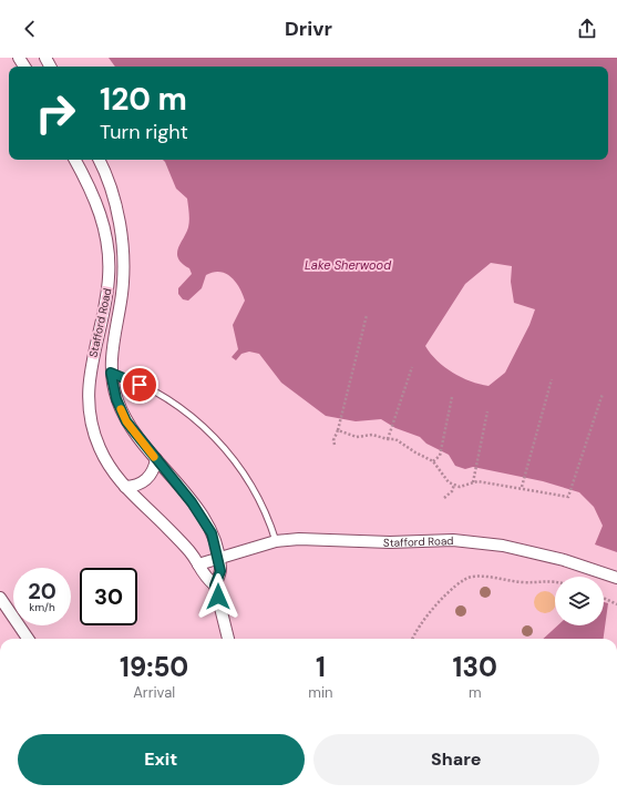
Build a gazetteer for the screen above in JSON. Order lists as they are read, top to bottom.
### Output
{
  "streets": {
    "street": ["Stafford Road"]
  },
  "water": ["Lake Sherwood"],
  "page": {
    "header": "Drivr",
    "turn": ["120 m", "Turn right"],
    "speed": "20 km/h",
    "limit": "30",
    "eta": [
      "19:50",
      "Arrival",
      "1",
      "min",
      "130",
      "m"
    ],
    "buttons": ["Exit", "Share"]
  }
}
